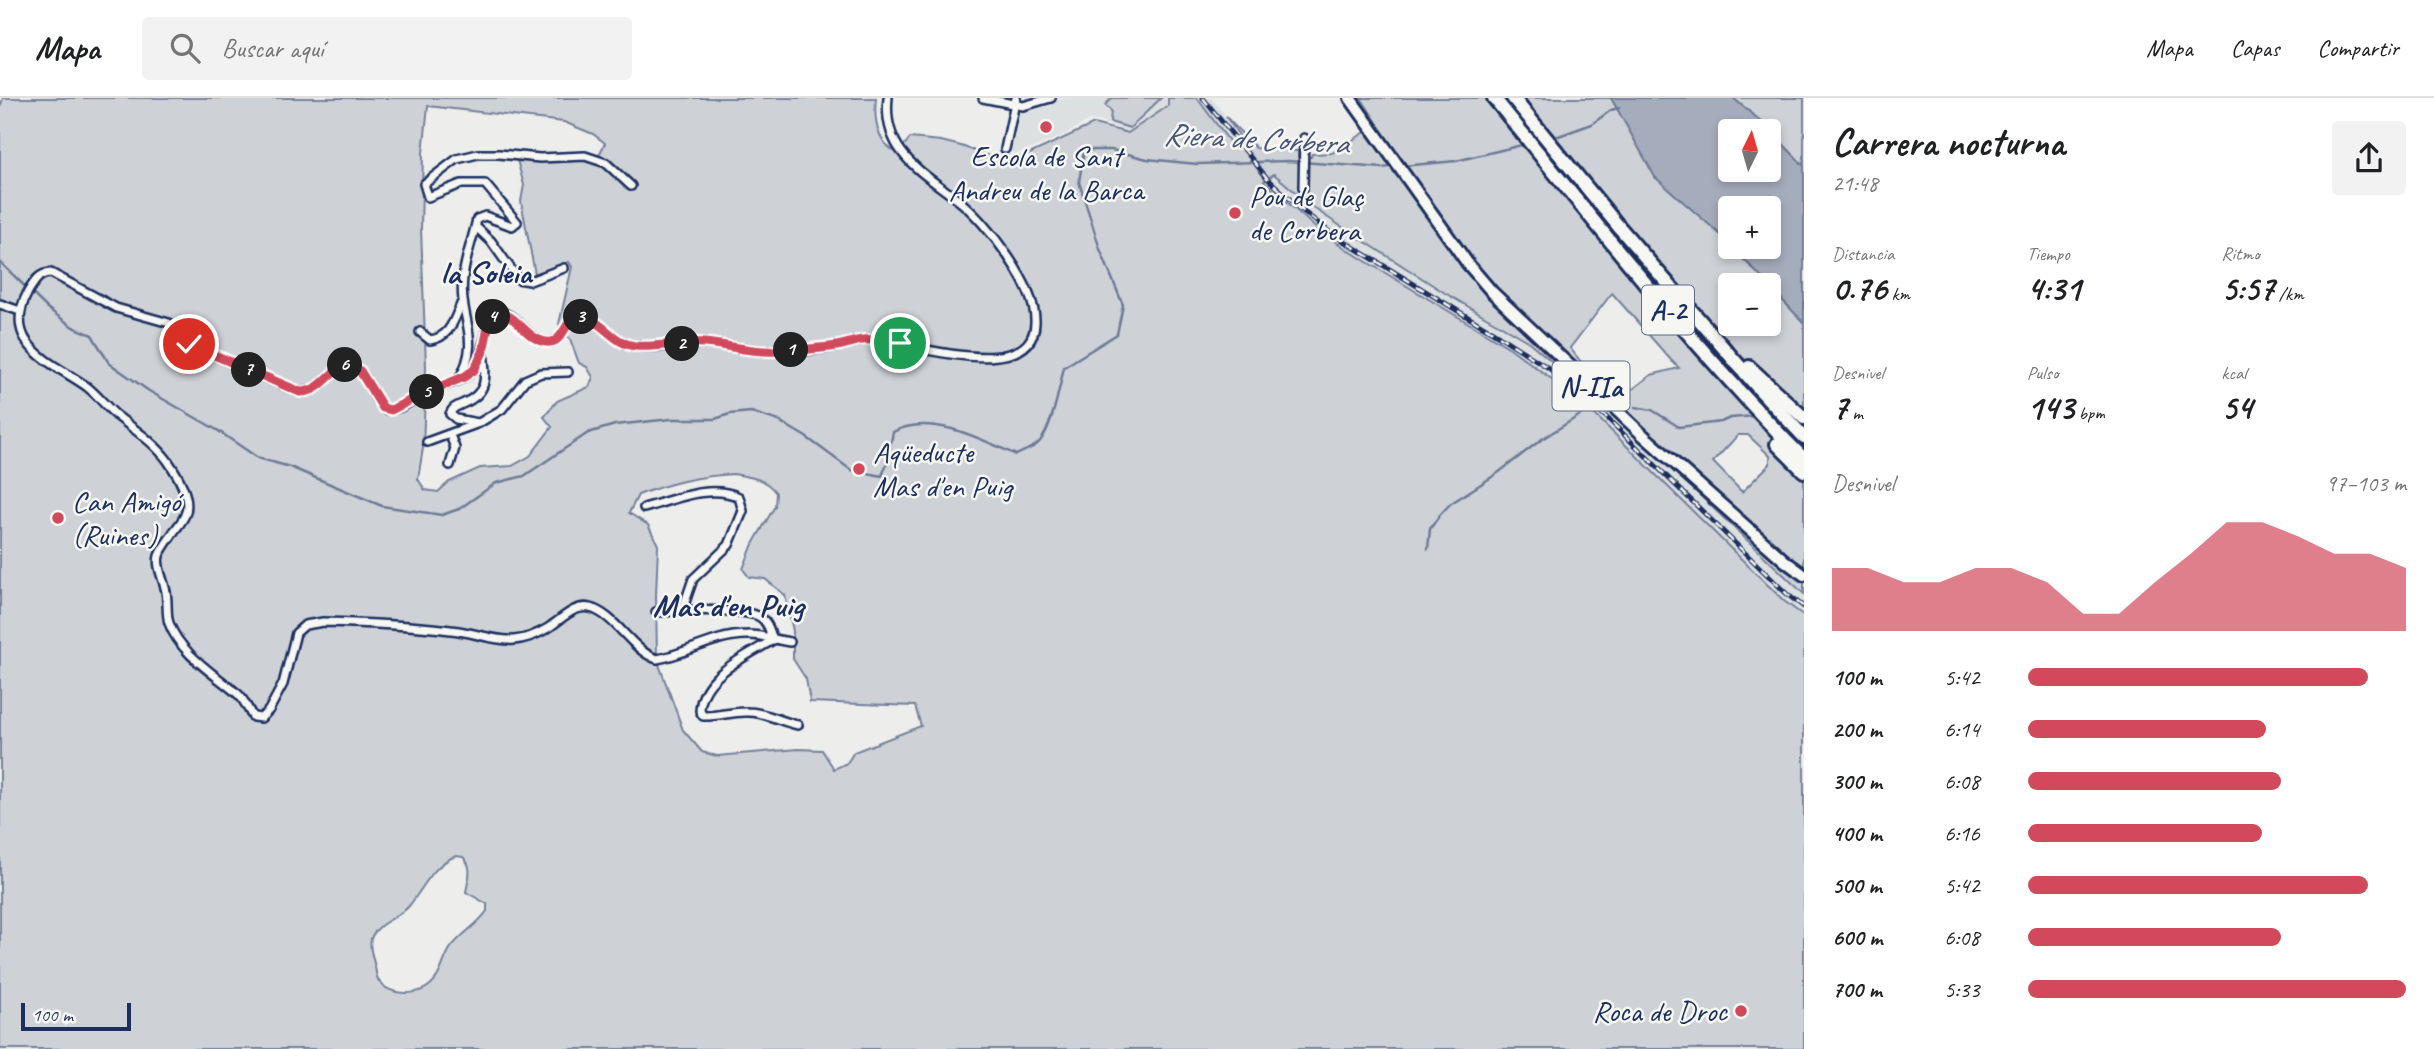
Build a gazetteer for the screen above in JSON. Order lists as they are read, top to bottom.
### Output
{
  "streets": {
    "highway": ["A-2"],
    "main road": ["N-IIa"]
  },
  "districts": ["la Soleia", "Mas d'en Puig"],
  "water": ["Riera de Corbera"],
  "places": [
    "Escola de Sant Andreu de la Barca",
    "Pou de Glaç de Corbera",
    "Aqüeducte Mas d'en Puig",
    "Can Amigó (Ruines)",
    "Roca de Droc"
  ],
  "scale_bar": "100 m",
  "north": "top",
  "page": {
    "header": "Mapa",
    "search": "Buscar aquí",
    "nav": ["Mapa", "Capas", "Compartir"],
    "heading": ["Carrera nocturna", "21:48"],
    "map_buttons": ["+", "−"],
    "stats": [
      ["Distancia", "0.76 km"],
      ["Tiempo", "4:31"],
      ["Ritmo", "5:57 /km"],
      ["Desnivel", "7 m"],
      ["Pulso", "143 bpm"],
      ["kcal", "54"]
    ],
    "pins": [
      "3",
      "4",
      "2",
      "1",
      "6",
      "7",
      "5"
    ],
    "chart": ["Desnivel", "97–103 m"],
    "list": [
      {
        "name": "100 m",
        "note": "5:42"
      },
      {
        "name": "200 m",
        "note": "6:14"
      },
      {
        "name": "300 m",
        "note": "6:08"
      },
      {
        "name": "400 m",
        "note": "6:16"
      },
      {
        "name": "500 m",
        "note": "5:42"
      },
      {
        "name": "600 m",
        "note": "6:08"
      },
      {
        "name": "700 m",
        "note": "5:33"
      }
    ],
    "scale": "100 m"
  }
}
